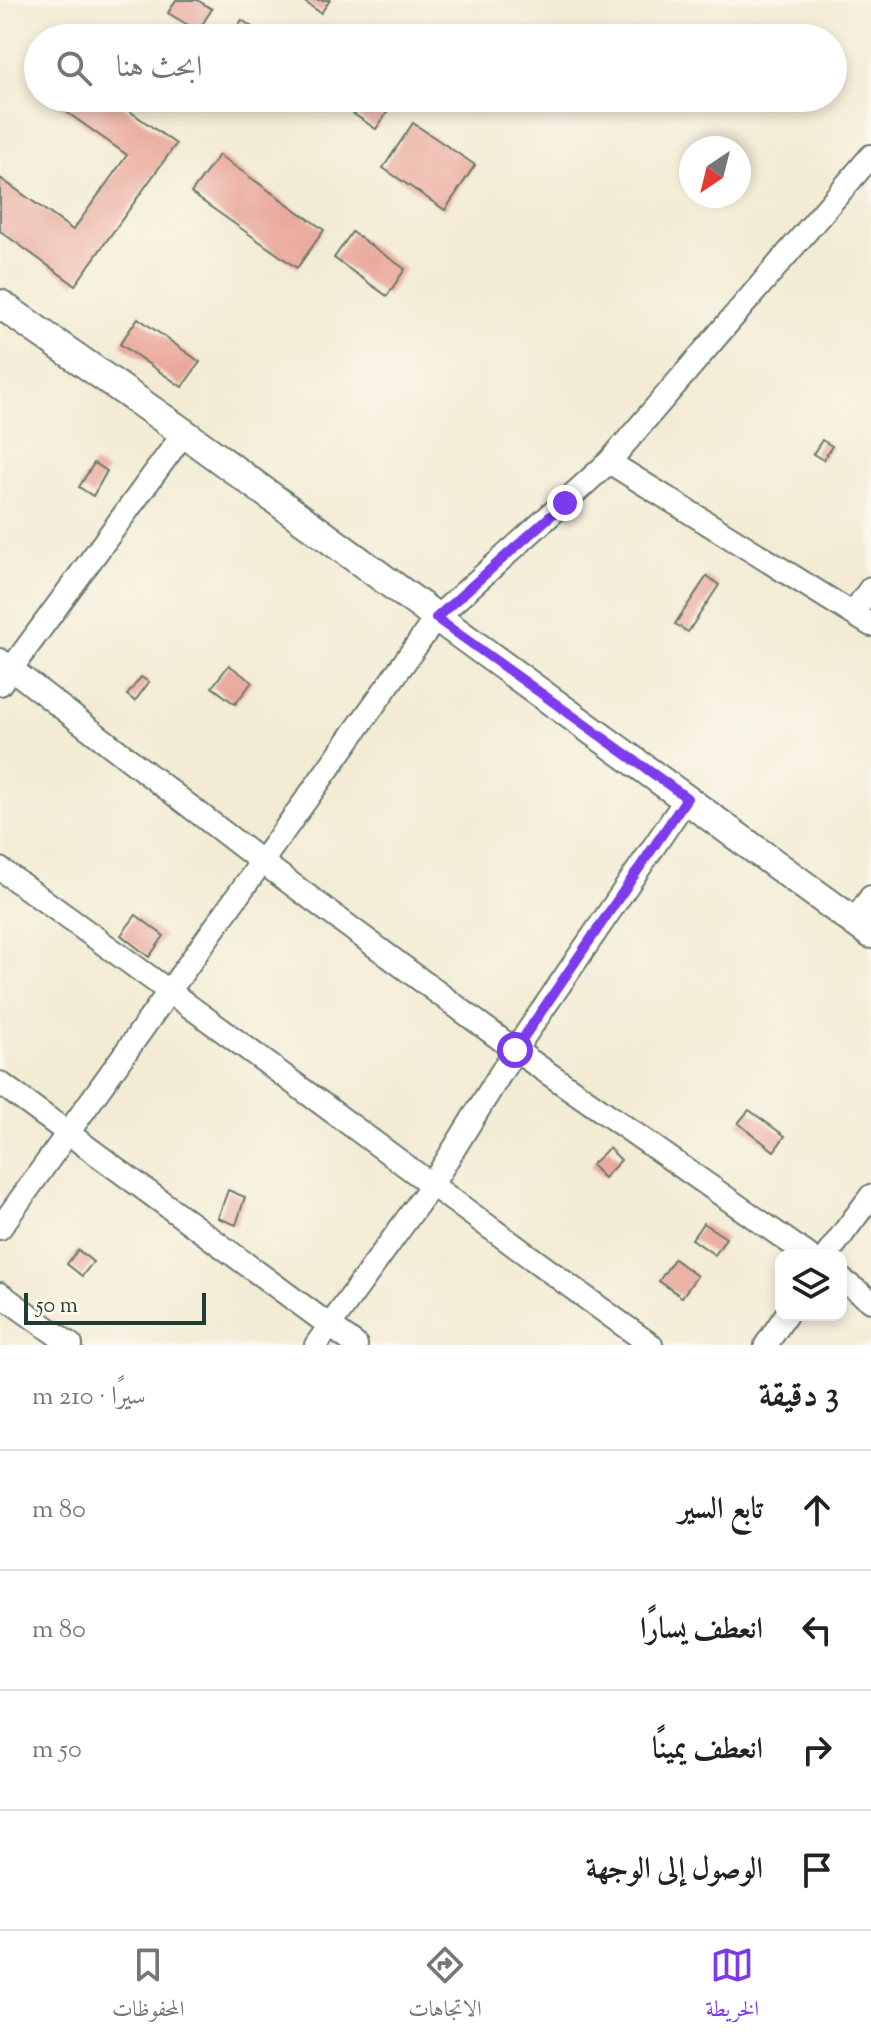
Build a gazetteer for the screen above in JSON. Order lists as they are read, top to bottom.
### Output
{
  "scale_bar": "50 m",
  "north": "bottom left",
  "page": {
    "search": "ابحث هنا",
    "scale": "50 m",
    "heading": ["3 دقيقة", "سيرًا · 210 m"],
    "list": [
      ["تابع السير", "80 m"],
      ["انعطف يسارًا", "80 m"],
      ["انعطف يمينًا", "50 m"],
      "الوصول إلى الوجهة"
    ],
    "nav": ["الخريطة", "الاتجاهات", "المحفوظات"]
  }
}
